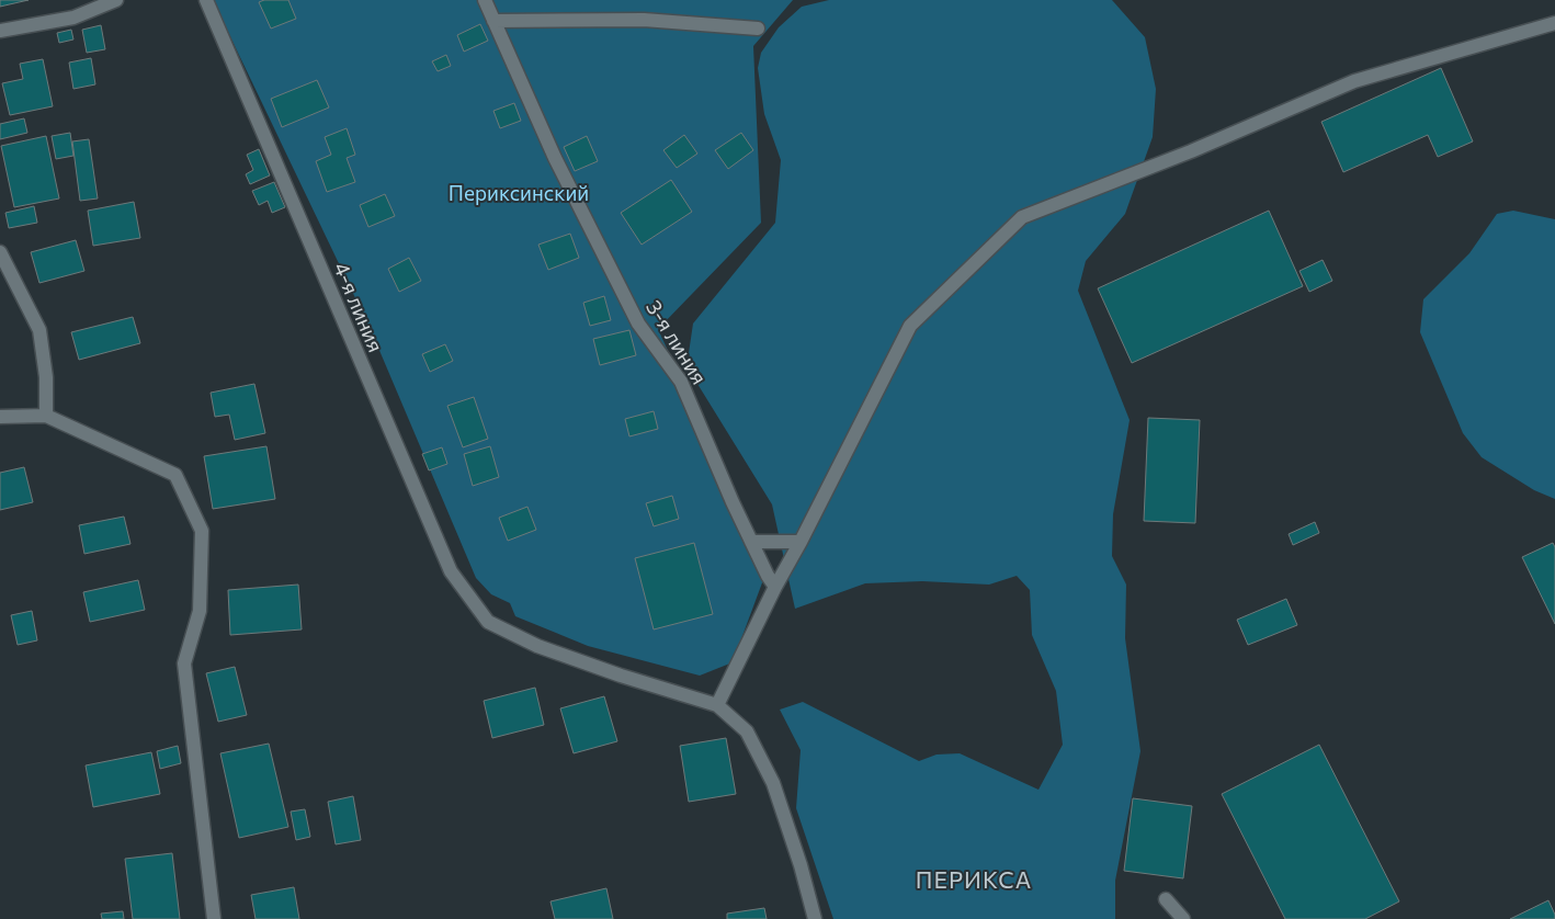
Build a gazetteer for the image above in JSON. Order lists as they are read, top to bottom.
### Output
{
  "streets": {
    "street": ["4-я линия", "3-я линия"]
  },
  "districts": ["ПЕРИКСА"],
  "parks": ["Периксинский"]
}
